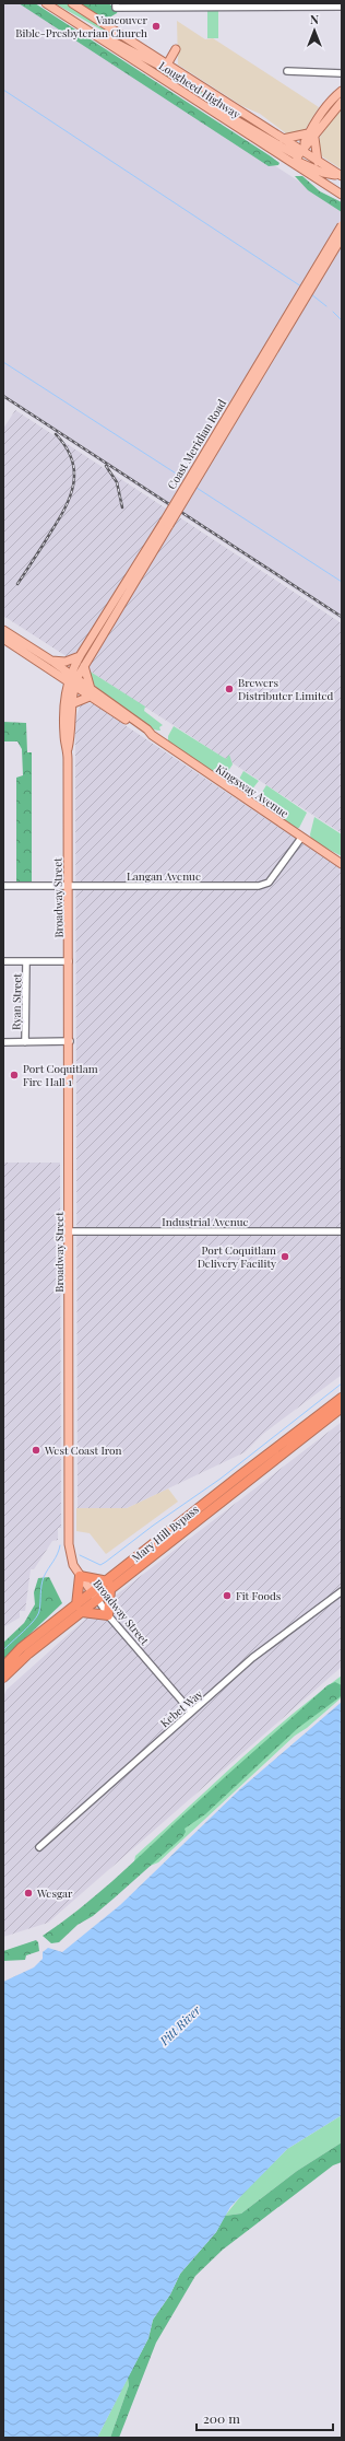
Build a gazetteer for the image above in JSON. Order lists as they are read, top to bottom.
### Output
{
  "streets": {
    "highway": ["Mary Hill Bypass"],
    "main road": [
      "Lougheed Highway",
      "Coast Meridian Road",
      "Kingsway Avenue",
      "Broadway Street"
    ],
    "street": [
      "Langan Avenue",
      "Ryan Street",
      "Industrial Avenue",
      "Kebet Way"
    ]
  },
  "crossings": [
    ["Coast Meridian Road", "Kingsway Avenue"],
    ["Coast Meridian Road", "Broadway Street"],
    ["Kingsway Avenue", "Langan Avenue"],
    ["Kingsway Avenue", "Broadway Street"],
    ["Langan Avenue", "Broadway Street"],
    ["Broadway Street", "Industrial Avenue"],
    ["Broadway Street", "Mary Hill Bypass"],
    ["Broadway Street", "Kebet Way"]
  ],
  "water": ["Pitt River"],
  "places": [
    "Vancouver Bible-Presbyterian Church",
    "Brewers Distributer Limited",
    "Port Coquitlam Fire Hall 1",
    "Port Coquitlam Delivery Facility",
    "West Coast Iron",
    "Fit Foods",
    "Wesgar"
  ],
  "scale_bar": "200 m",
  "north": "top"
}
